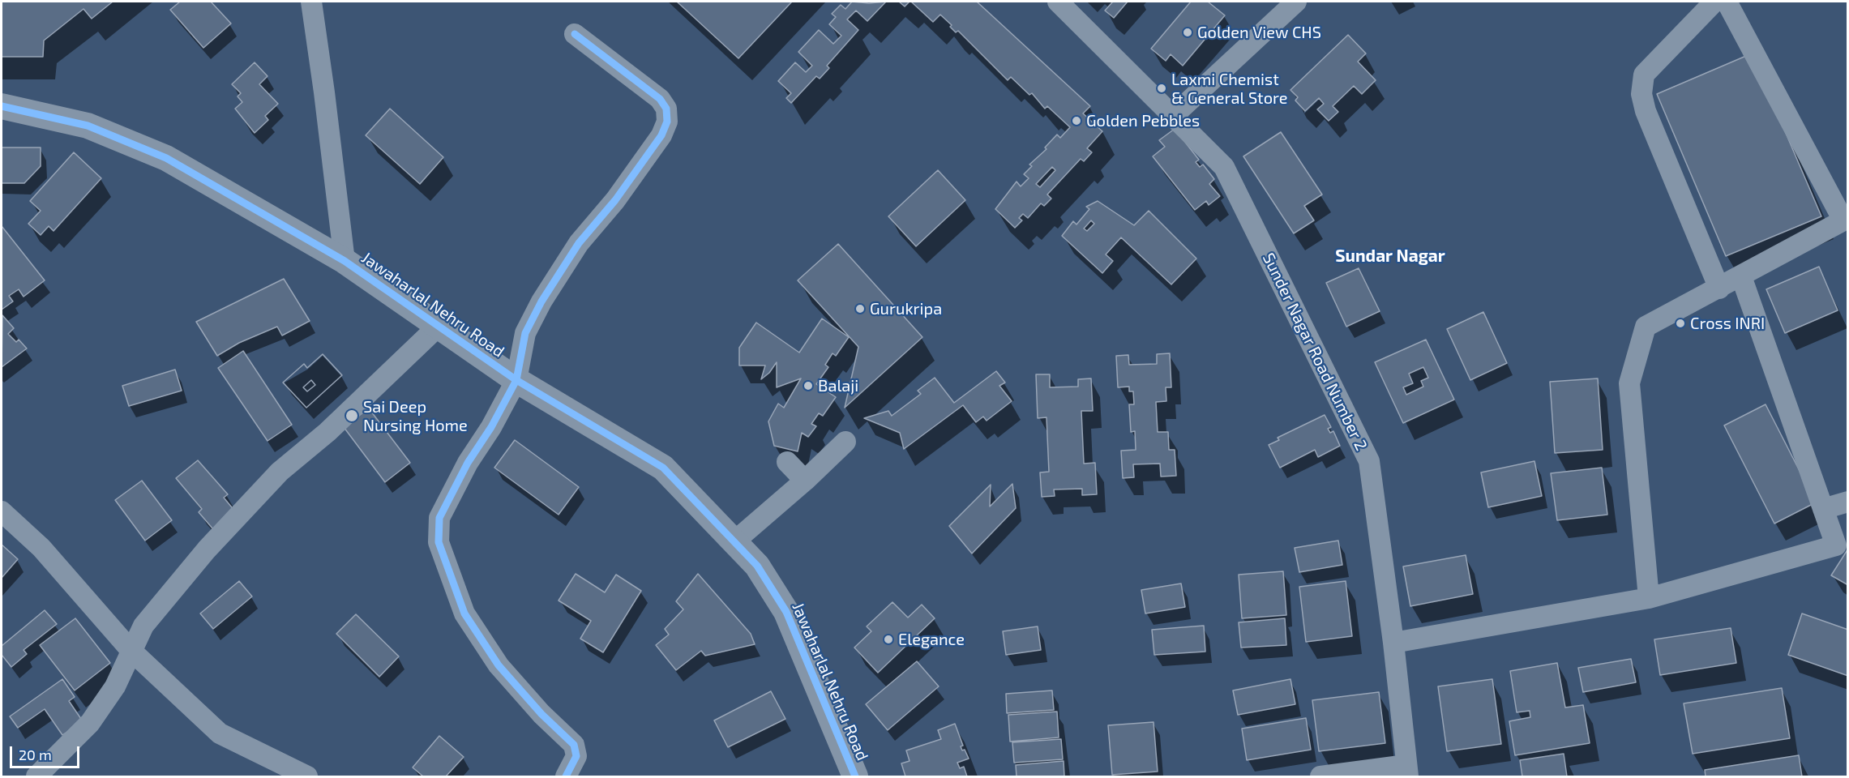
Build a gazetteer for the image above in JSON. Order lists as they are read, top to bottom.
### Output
{
  "streets": {
    "street": ["Jawaharlal Nehru Road", "Sunder Nagar Road Number 2"]
  },
  "districts": ["Sundar Nagar"],
  "places": [
    "Golden View CHS",
    "Laxmi Chemist & General Store",
    "Golden Pebbles",
    "Gurukripa",
    "Cross INRI",
    "Balaji",
    "Sai Deep Nursing Home",
    "Elegance"
  ],
  "scale_bar": "20 m"
}
